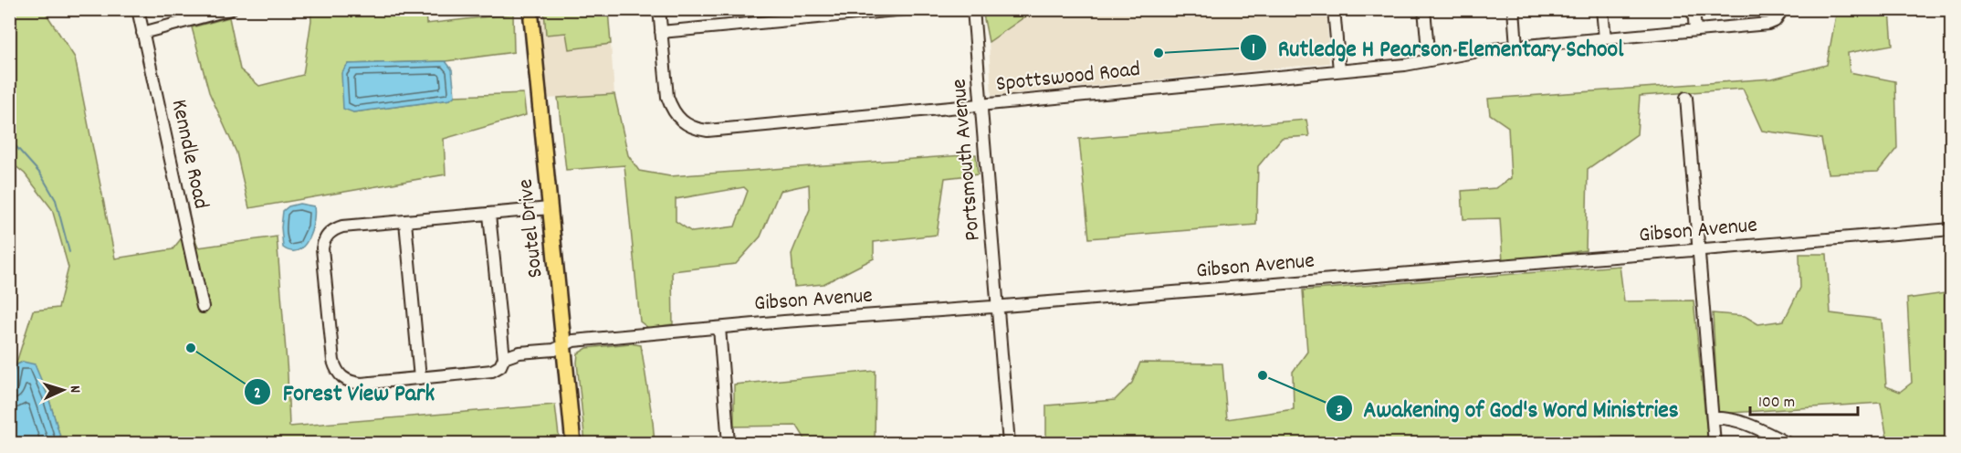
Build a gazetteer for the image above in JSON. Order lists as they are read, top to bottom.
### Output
{
  "streets": {
    "main road": ["Soutel Drive"],
    "street": [
      "Spottswood Road",
      "Kenndle Road",
      "Portsmouth Avenue",
      "Gibson Avenue"
    ]
  },
  "crossings": [
    ["Spottswood Road", "Portsmouth Avenue"],
    ["Portsmouth Avenue", "Gibson Avenue"],
    ["Soutel Drive", "Gibson Avenue"]
  ],
  "places": ["Rutledge H Pearson Elementary School", "Forest View Park", "Awakening of God's Word Ministries"],
  "scale_bar": "100 m",
  "north": "right"
}
